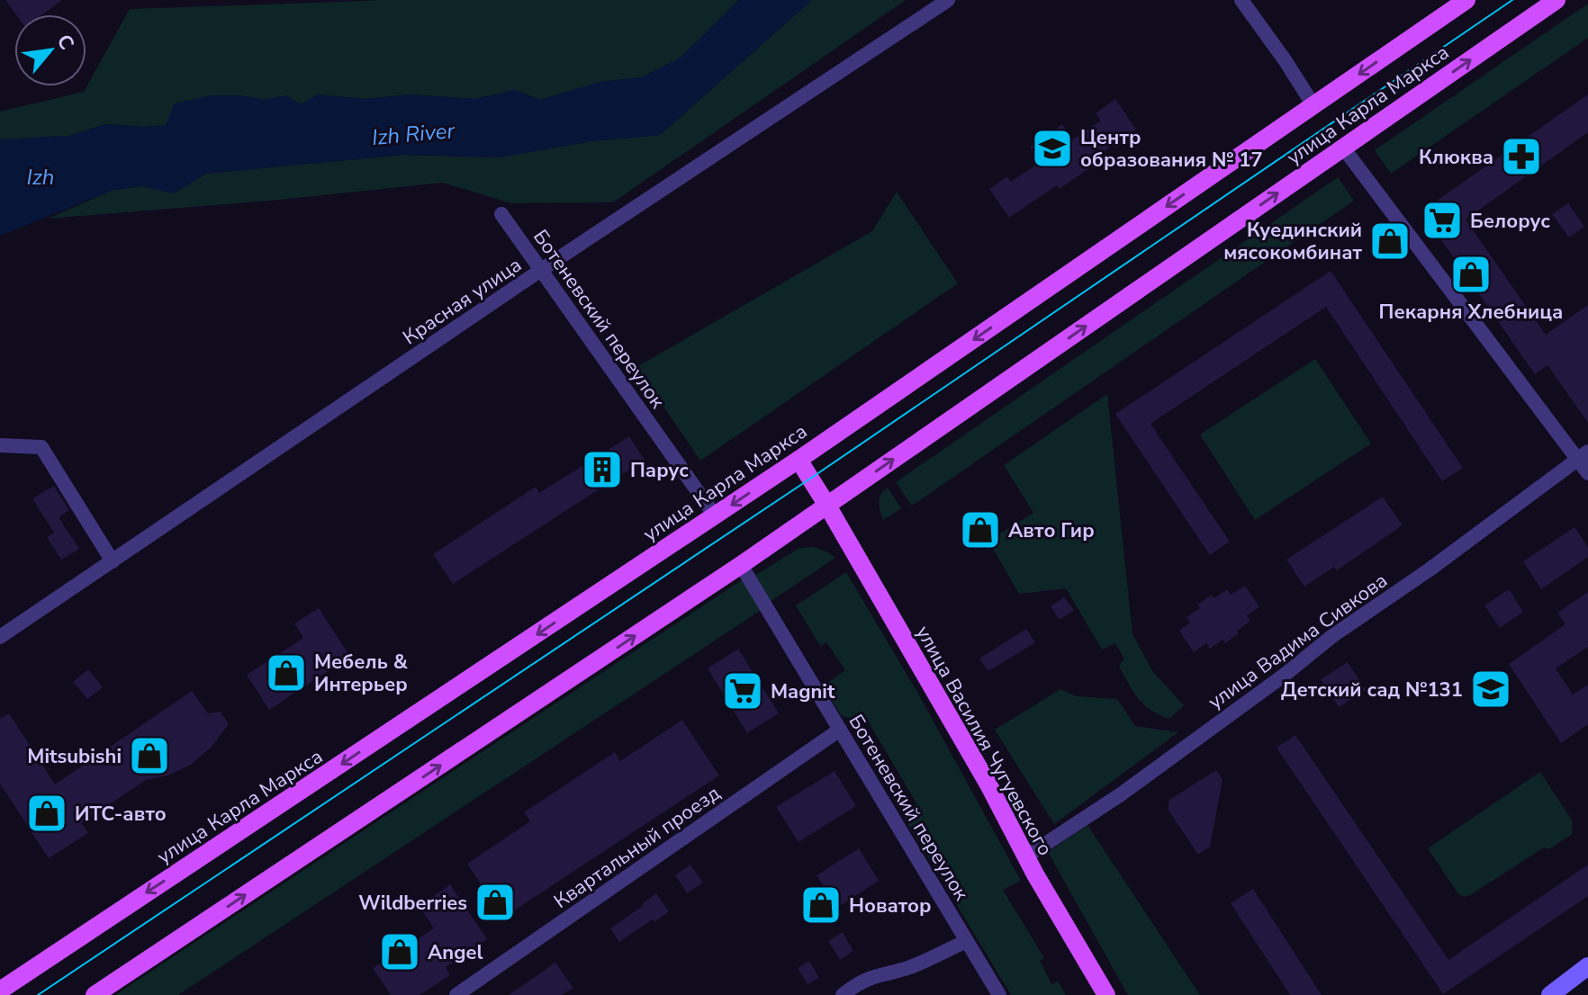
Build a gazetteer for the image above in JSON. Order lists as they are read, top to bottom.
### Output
{
  "streets": {
    "main road": ["улица Карла Маркса", "улица Василия Чугуевского"],
    "street": [
      "Красная улица",
      "Ботеневский переулок",
      "улица Вадима Сивкова",
      "Квартальный проезд"
    ]
  },
  "crossings": [
    ["улица Карла Маркса", "Ботеневский переулок"],
    ["улица Карла Маркса", "улица Василия Чугуевского"],
    ["Красная улица", "Ботеневский переулок"],
    ["Ботеневский переулок", "Квартальный проезд"],
    ["улица Вадима Сивкова", "улица Василия Чугуевского"]
  ],
  "water": ["Izh River", "Izh"],
  "places": {
    "school or university": ["Центр образования № 17", "Детский сад №131"],
    "pharmacy": ["Клюква"],
    "supermarket": ["Белорус", "Magnit"],
    "shop": [
      "Куединский мясокомбинат",
      "Пекарня Хлебница",
      "Авто Гир",
      "Мебель & Интерьер",
      "Mitsubishi",
      "ИТС-авто",
      "Wildberries",
      "Новатор",
      "Angel"
    ],
    "building": ["Парус"]
  },
  "north": "top right"
}
